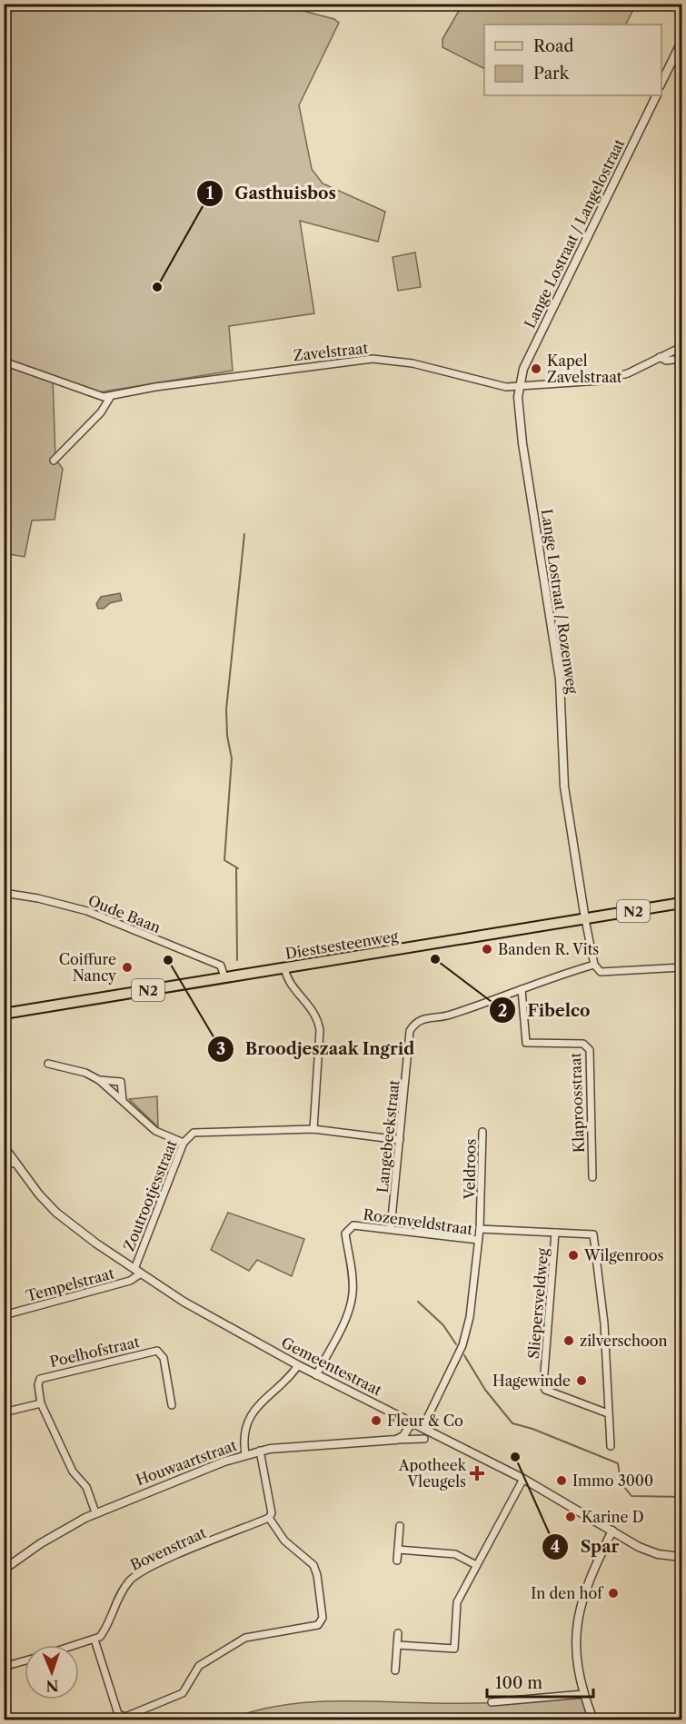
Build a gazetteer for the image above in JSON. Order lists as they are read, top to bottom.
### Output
{
  "streets": {
    "main road": ["N2", "Diestsesteenweg"],
    "street": [
      "Lange Lostraat / Langelostraat",
      "Zavelstraat",
      "Lange Lostraat / Rozenweg",
      "Oude Baan",
      "Klaproosstraat",
      "Langebeekstraat",
      "Veldroos",
      "Zoutrootjesstraat",
      "Rozenveldstraat",
      "Tempelstraat",
      "Sliepersveldweg",
      "Poelhofstraat",
      "Gemeentestraat",
      "Houwaartstraat",
      "Bovenstraat"
    ]
  },
  "crossings": [
    ["Lange Lostraat / Langelostraat", "Zavelstraat"],
    ["Lange Lostraat / Langelostraat", "Lange Lostraat / Rozenweg"],
    ["Zavelstraat", "Lange Lostraat / Rozenweg"],
    ["Lange Lostraat / Rozenweg", "Diestsesteenweg"],
    ["Oude Baan", "Diestsesteenweg"],
    ["Klaproosstraat", "Langebeekstraat"],
    ["Langebeekstraat", "Zoutrootjesstraat"],
    ["Langebeekstraat", "Rozenveldstraat"],
    ["Veldroos", "Rozenveldstraat"],
    ["Zoutrootjesstraat", "Tempelstraat"],
    ["Zoutrootjesstraat", "Gemeentestraat"],
    ["Rozenveldstraat", "Gemeentestraat"],
    ["Tempelstraat", "Gemeentestraat"],
    ["Poelhofstraat", "Houwaartstraat"]
  ],
  "places": {
    "other": [
      "Gasthuisbos",
      "Kapel Zavelstraat",
      "Banden R. Vits",
      "Fibelco",
      "Broodjeszaak Ingrid",
      "Coiffure Nancy",
      "Wilgenroos",
      "zilverschoon",
      "Hagewinde",
      "Fleur & Co",
      "Spar",
      "Immo 3000",
      "Karine D",
      "In den hof"
    ],
    "health": ["Apotheek Vleugels"]
  },
  "legend": ["Road", "Park"],
  "scale_bar": "100 m",
  "north": "bottom"
}
